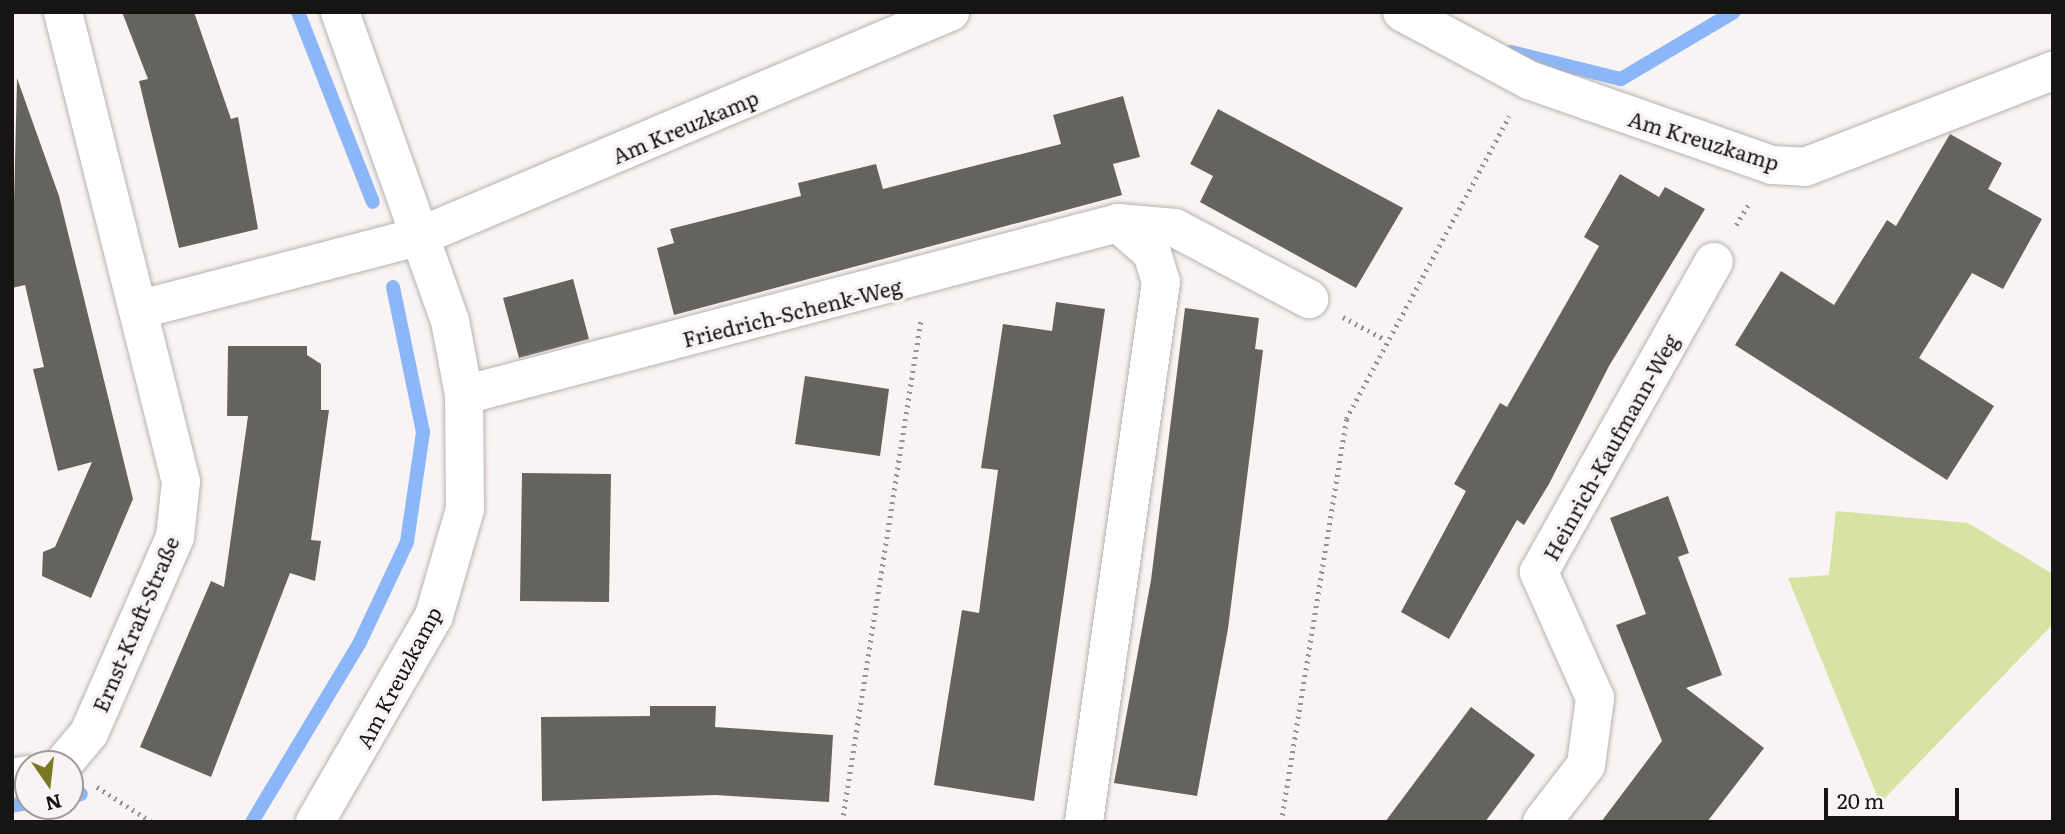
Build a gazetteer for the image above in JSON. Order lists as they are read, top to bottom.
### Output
{
  "streets": {
    "street": [
      "Am Kreuzkamp",
      "Friedrich-Schenk-Weg",
      "Heinrich-Kaufmann-Weg",
      "Ernst-Kraft-Straße"
    ]
  },
  "crossings": [
    ["Am Kreuzkamp", "Friedrich-Schenk-Weg"]
  ],
  "scale_bar": "20 m",
  "north": "bottom"
}
